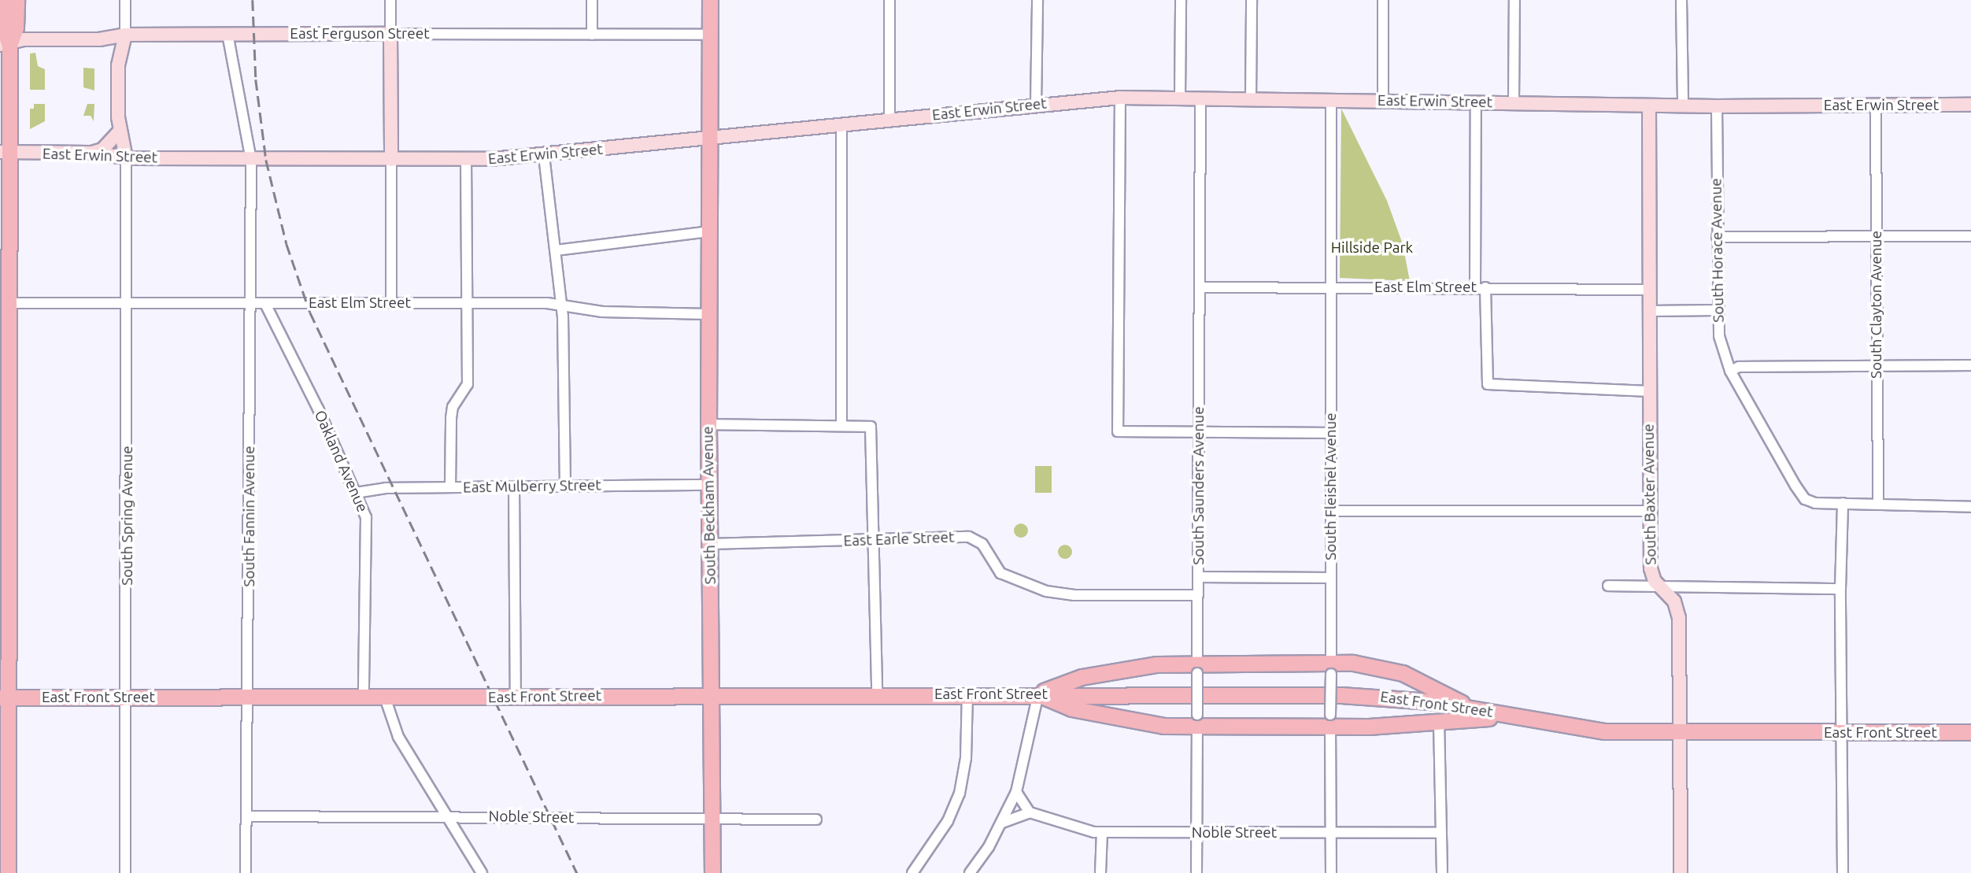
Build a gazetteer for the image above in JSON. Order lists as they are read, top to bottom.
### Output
{
  "streets": {
    "main road": [
      "East Ferguson Street",
      "East Erwin Street",
      "South Baxter Avenue",
      "South Beckham Avenue",
      "East Front Street"
    ],
    "street": [
      "South Horace Avenue",
      "East Elm Street",
      "South Clayton Avenue",
      "Oakland Avenue",
      "South Saunders Avenue",
      "East Mulberry Street",
      "South Fleishel Avenue",
      "South Spring Avenue",
      "South Fannin Avenue",
      "East Earle Street",
      "Noble Street"
    ]
  },
  "crossings": [
    ["East Ferguson Street", "East Erwin Street"],
    ["East Ferguson Street", "South Beckham Avenue"],
    ["East Ferguson Street", "South Fannin Avenue"],
    ["East Erwin Street", "South Horace Avenue"],
    ["East Erwin Street", "South Clayton Avenue"],
    ["East Erwin Street", "South Saunders Avenue"],
    ["East Erwin Street", "South Fleishel Avenue"],
    ["East Erwin Street", "South Baxter Avenue"],
    ["East Erwin Street", "South Beckham Avenue"],
    ["East Erwin Street", "South Spring Avenue"],
    ["East Erwin Street", "South Fannin Avenue"],
    ["East Elm Street", "Oakland Avenue"],
    ["East Elm Street", "South Saunders Avenue"],
    ["East Elm Street", "South Fleishel Avenue"],
    ["East Elm Street", "South Baxter Avenue"],
    ["East Elm Street", "South Beckham Avenue"],
    ["East Elm Street", "South Spring Avenue"],
    ["East Elm Street", "South Fannin Avenue"],
    ["Oakland Avenue", "East Mulberry Street"],
    ["Oakland Avenue", "East Front Street"],
    ["South Saunders Avenue", "East Earle Street"],
    ["South Saunders Avenue", "Noble Street"],
    ["East Mulberry Street", "South Beckham Avenue"],
    ["South Fleishel Avenue", "Noble Street"],
    ["South Baxter Avenue", "East Front Street"],
    ["South Beckham Avenue", "East Earle Street"],
    ["South Beckham Avenue", "East Front Street"],
    ["South Beckham Avenue", "Noble Street"],
    ["South Spring Avenue", "East Front Street"],
    ["South Fannin Avenue", "East Front Street"],
    ["South Fannin Avenue", "Noble Street"]
  ],
  "parks": ["Hillside Park"]
}
